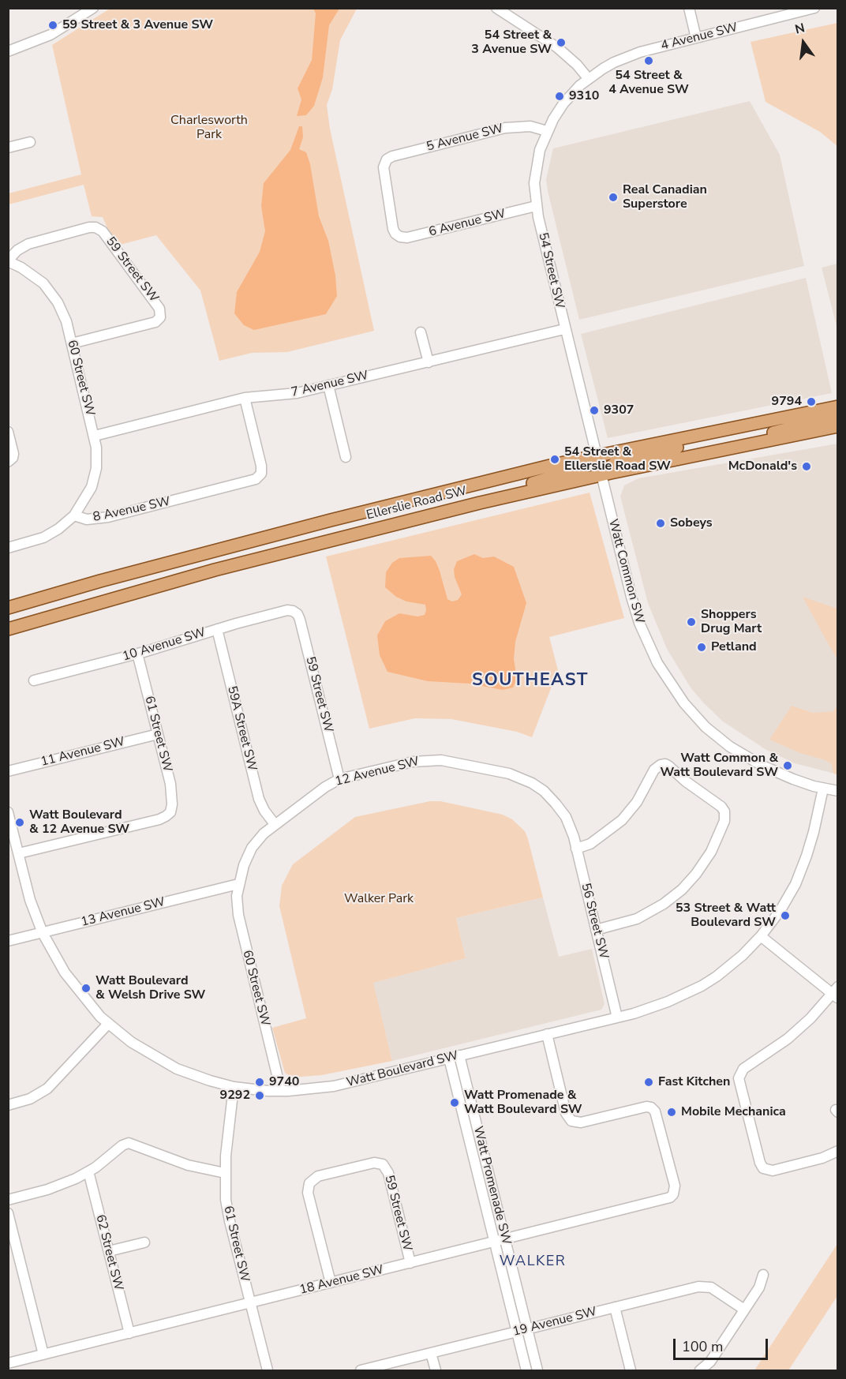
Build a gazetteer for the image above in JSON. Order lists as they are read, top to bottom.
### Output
{
  "streets": {
    "main road": ["Ellerslie Road SW"],
    "street": [
      "4 Avenue SW",
      "5 Avenue SW",
      "6 Avenue SW",
      "59 Street SW",
      "54 Street SW",
      "60 Street SW",
      "7 Avenue SW",
      "8 Avenue SW",
      "Watt Common SW",
      "10 Avenue SW",
      "59A Street SW",
      "61 Street SW",
      "11 Avenue SW",
      "12 Avenue SW",
      "13 Avenue SW",
      "56 Street SW",
      "Watt Boulevard SW",
      "Watt Promenade SW",
      "62 Street SW",
      "18 Avenue SW",
      "19 Avenue SW"
    ]
  },
  "crossings": [
    ["4 Avenue SW", "54 Street SW"],
    ["5 Avenue SW", "6 Avenue SW"],
    ["5 Avenue SW", "54 Street SW"],
    ["6 Avenue SW", "54 Street SW"],
    ["59 Street SW", "60 Street SW"],
    ["59 Street SW", "10 Avenue SW"],
    ["59 Street SW", "12 Avenue SW"],
    ["59 Street SW", "18 Avenue SW"],
    ["54 Street SW", "7 Avenue SW"],
    ["54 Street SW", "Ellerslie Road SW"],
    ["54 Street SW", "Watt Common SW"],
    ["60 Street SW", "7 Avenue SW"],
    ["60 Street SW", "8 Avenue SW"],
    ["60 Street SW", "12 Avenue SW"],
    ["60 Street SW", "13 Avenue SW"],
    ["60 Street SW", "Watt Boulevard SW"],
    ["7 Avenue SW", "8 Avenue SW"],
    ["Ellerslie Road SW", "Watt Common SW"],
    ["Watt Common SW", "Watt Boulevard SW"],
    ["10 Avenue SW", "59A Street SW"],
    ["10 Avenue SW", "61 Street SW"],
    ["59A Street SW", "12 Avenue SW"],
    ["61 Street SW", "11 Avenue SW"],
    ["61 Street SW", "Watt Boulevard SW"],
    ["61 Street SW", "18 Avenue SW"],
    ["12 Avenue SW", "13 Avenue SW"],
    ["12 Avenue SW", "56 Street SW"],
    ["13 Avenue SW", "Watt Boulevard SW"],
    ["56 Street SW", "Watt Boulevard SW"],
    ["Watt Boulevard SW", "Watt Promenade SW"],
    ["Watt Boulevard SW", "18 Avenue SW"],
    ["Watt Promenade SW", "18 Avenue SW"],
    ["Watt Promenade SW", "19 Avenue SW"],
    ["62 Street SW", "18 Avenue SW"]
  ],
  "districts": ["SOUTHEAST", "WALKER"],
  "parks": ["Charlesworth Park", "Walker Park"],
  "places": [
    "59 Street & 3 Avenue SW",
    "54 Street & 3 Avenue SW",
    "54 Street & 4 Avenue SW",
    "9310",
    "Real Canadian Superstore",
    "9794",
    "9307",
    "54 Street & Ellerslie Road SW",
    "McDonald's",
    "Sobeys",
    "Shoppers Drug Mart",
    "Petland",
    "Watt Common & Watt Boulevard SW",
    "Watt Boulevard & 12 Avenue SW",
    "53 Street & Watt Boulevard SW",
    "Watt Boulevard & Welsh Drive SW",
    "9740",
    "Fast Kitchen",
    "9292",
    "Watt Promenade & Watt Boulevard SW",
    "Mobile Mechanica"
  ],
  "scale_bar": "100 m",
  "north": "top"
}
